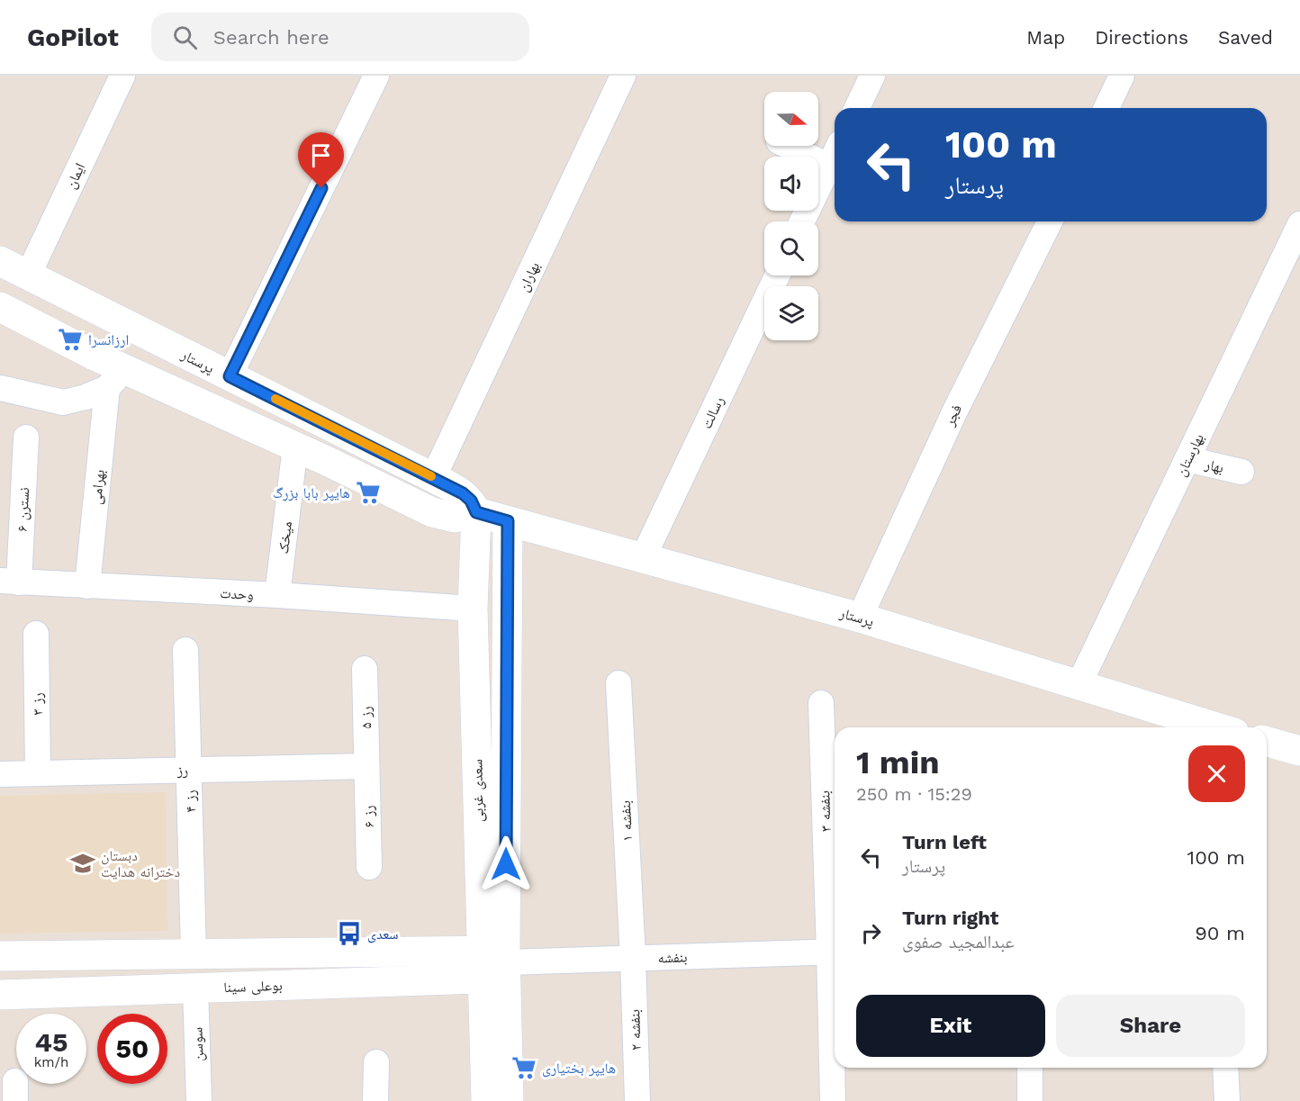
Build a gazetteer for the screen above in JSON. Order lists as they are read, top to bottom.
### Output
{
  "streets": {
    "main road": ["پرستار", "سعدی غربی", "بوعلی سینا"],
    "street": [
      "ایمان",
      "بهاران",
      "رسالت",
      "فجر",
      "بهارستان",
      "بهار",
      "بهرامی",
      "نسترن ۶",
      "میخک",
      "وحدت",
      "رز ۳",
      "رز ۵",
      "رز",
      "رز ۴",
      "بنفشه ۳",
      "رز ۶",
      "بنفشه ۱",
      "بنفشه",
      "بنفشه ۲",
      "سوسن"
    ]
  },
  "crossings": [
    ["ایمان", "پرستار"],
    ["بهاران", "پرستار"],
    ["پرستار", "رسالت"],
    ["پرستار", "فجر"],
    ["پرستار", "بهارستان"],
    ["پرستار", "بهرامی"],
    ["پرستار", "میخک"],
    ["پرستار", "سعدی غربی"],
    ["بهارستان", "بهار"],
    ["بهرامی", "وحدت"],
    ["نسترن ۶", "وحدت"],
    ["میخک", "وحدت"],
    ["وحدت", "سعدی غربی"],
    ["رز ۳", "رز"],
    ["رز ۵", "رز"],
    ["رز ۵", "رز ۶"],
    ["رز", "رز ۴"],
    ["رز", "رز ۶"],
    ["سعدی غربی", "بنفشه"],
    ["سعدی غربی", "بوعلی سینا"],
    ["بنفشه ۳", "بنفشه"],
    ["بنفشه ۱", "بنفشه"],
    ["بنفشه ۱", "بنفشه ۲"],
    ["بنفشه", "بوعلی سینا"],
    ["بنفشه", "بنفشه ۲"],
    ["بوعلی سینا", "سوسن"]
  ],
  "places": {
    "supermarket": ["ارزانسرا", "هایپر بابا بزرگ", "هایپر بختیاری"],
    "school or university": ["دبستان دخترانه هدایت"],
    "bus stop": ["سعدی"]
  },
  "north": "right",
  "page": {
    "header": "GoPilot",
    "search": "Search here",
    "nav": ["Map", "Directions", "Saved"],
    "turn": ["100 m", "پرستار"],
    "heading": ["1 min", "250 m · 15:29"],
    "list": [
      {
        "name": "Turn left",
        "note": "پرستار",
        "value": "100 m"
      },
      {
        "name": "Turn right",
        "note": "عبدالمجید صفوی",
        "value": "90 m"
      }
    ],
    "buttons": ["Exit", "Share"],
    "speed": "45 km/h",
    "limit": "50"
  }
}
